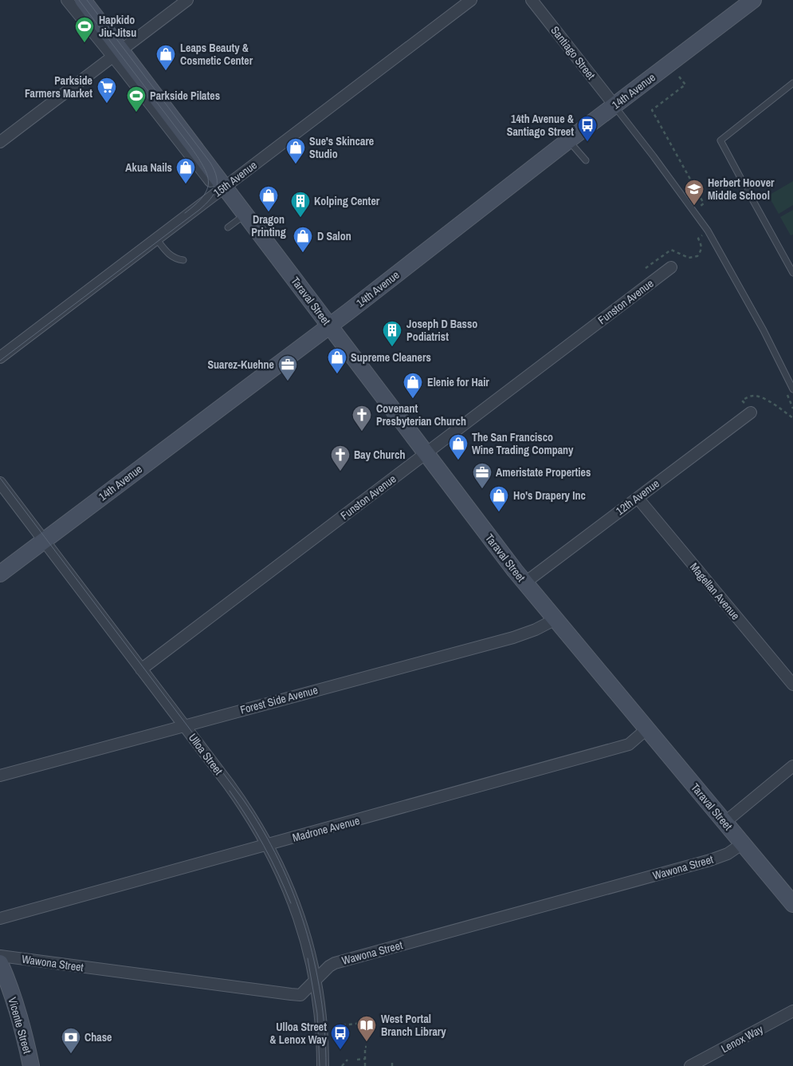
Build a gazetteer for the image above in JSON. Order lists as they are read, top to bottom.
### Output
{
  "streets": {
    "street": [
      "Santiago Street",
      "14th Avenue",
      "15th Avenue",
      "Taraval Street",
      "Funston Avenue",
      "12th Avenue",
      "Magellan Avenue",
      "Forest Side Avenue",
      "Ulloa Street",
      "Madrone Avenue",
      "Wawona Street",
      "Vicente Street",
      "Lenox Way"
    ]
  },
  "crossings": [
    ["Santiago Street", "14th Avenue"],
    ["14th Avenue", "Taraval Street"],
    ["14th Avenue", "Ulloa Street"],
    ["15th Avenue", "Taraval Street"],
    ["Taraval Street", "Funston Avenue"],
    ["Taraval Street", "12th Avenue"],
    ["Taraval Street", "Forest Side Avenue"],
    ["Taraval Street", "Madrone Avenue"],
    ["Taraval Street", "Wawona Street"],
    ["Funston Avenue", "Ulloa Street"],
    ["12th Avenue", "Magellan Avenue"],
    ["Forest Side Avenue", "Ulloa Street"],
    ["Ulloa Street", "Madrone Avenue"],
    ["Ulloa Street", "Wawona Street"]
  ],
  "places": {
    "sports": ["Hapkido Jiu-Jitsu", "Parkside Pilates"],
    "shop": [
      "Leaps Beauty & Cosmetic Center",
      "Sue's Skincare Studio",
      "Akua Nails",
      "Dragon Printing",
      "D Salon",
      "Supreme Cleaners",
      "Elenie for Hair",
      "The San Francisco Wine Trading Company",
      "Ho's Drapery Inc"
    ],
    "supermarket": ["Parkside Farmers Market"],
    "bus stop": ["14th Avenue & Santiago Street", "Ulloa Street & Lenox Way"],
    "school or university": ["Herbert Hoover Middle School"],
    "building": ["Kolping Center", "Joseph D Basso Podiatrist"],
    "office": ["Suarez-Kuehne", "Ameristate Properties"],
    "church": ["Covenant Presbyterian Church", "Bay Church"],
    "library": ["West Portal Branch Library"],
    "bank": ["Chase"]
  }
}
